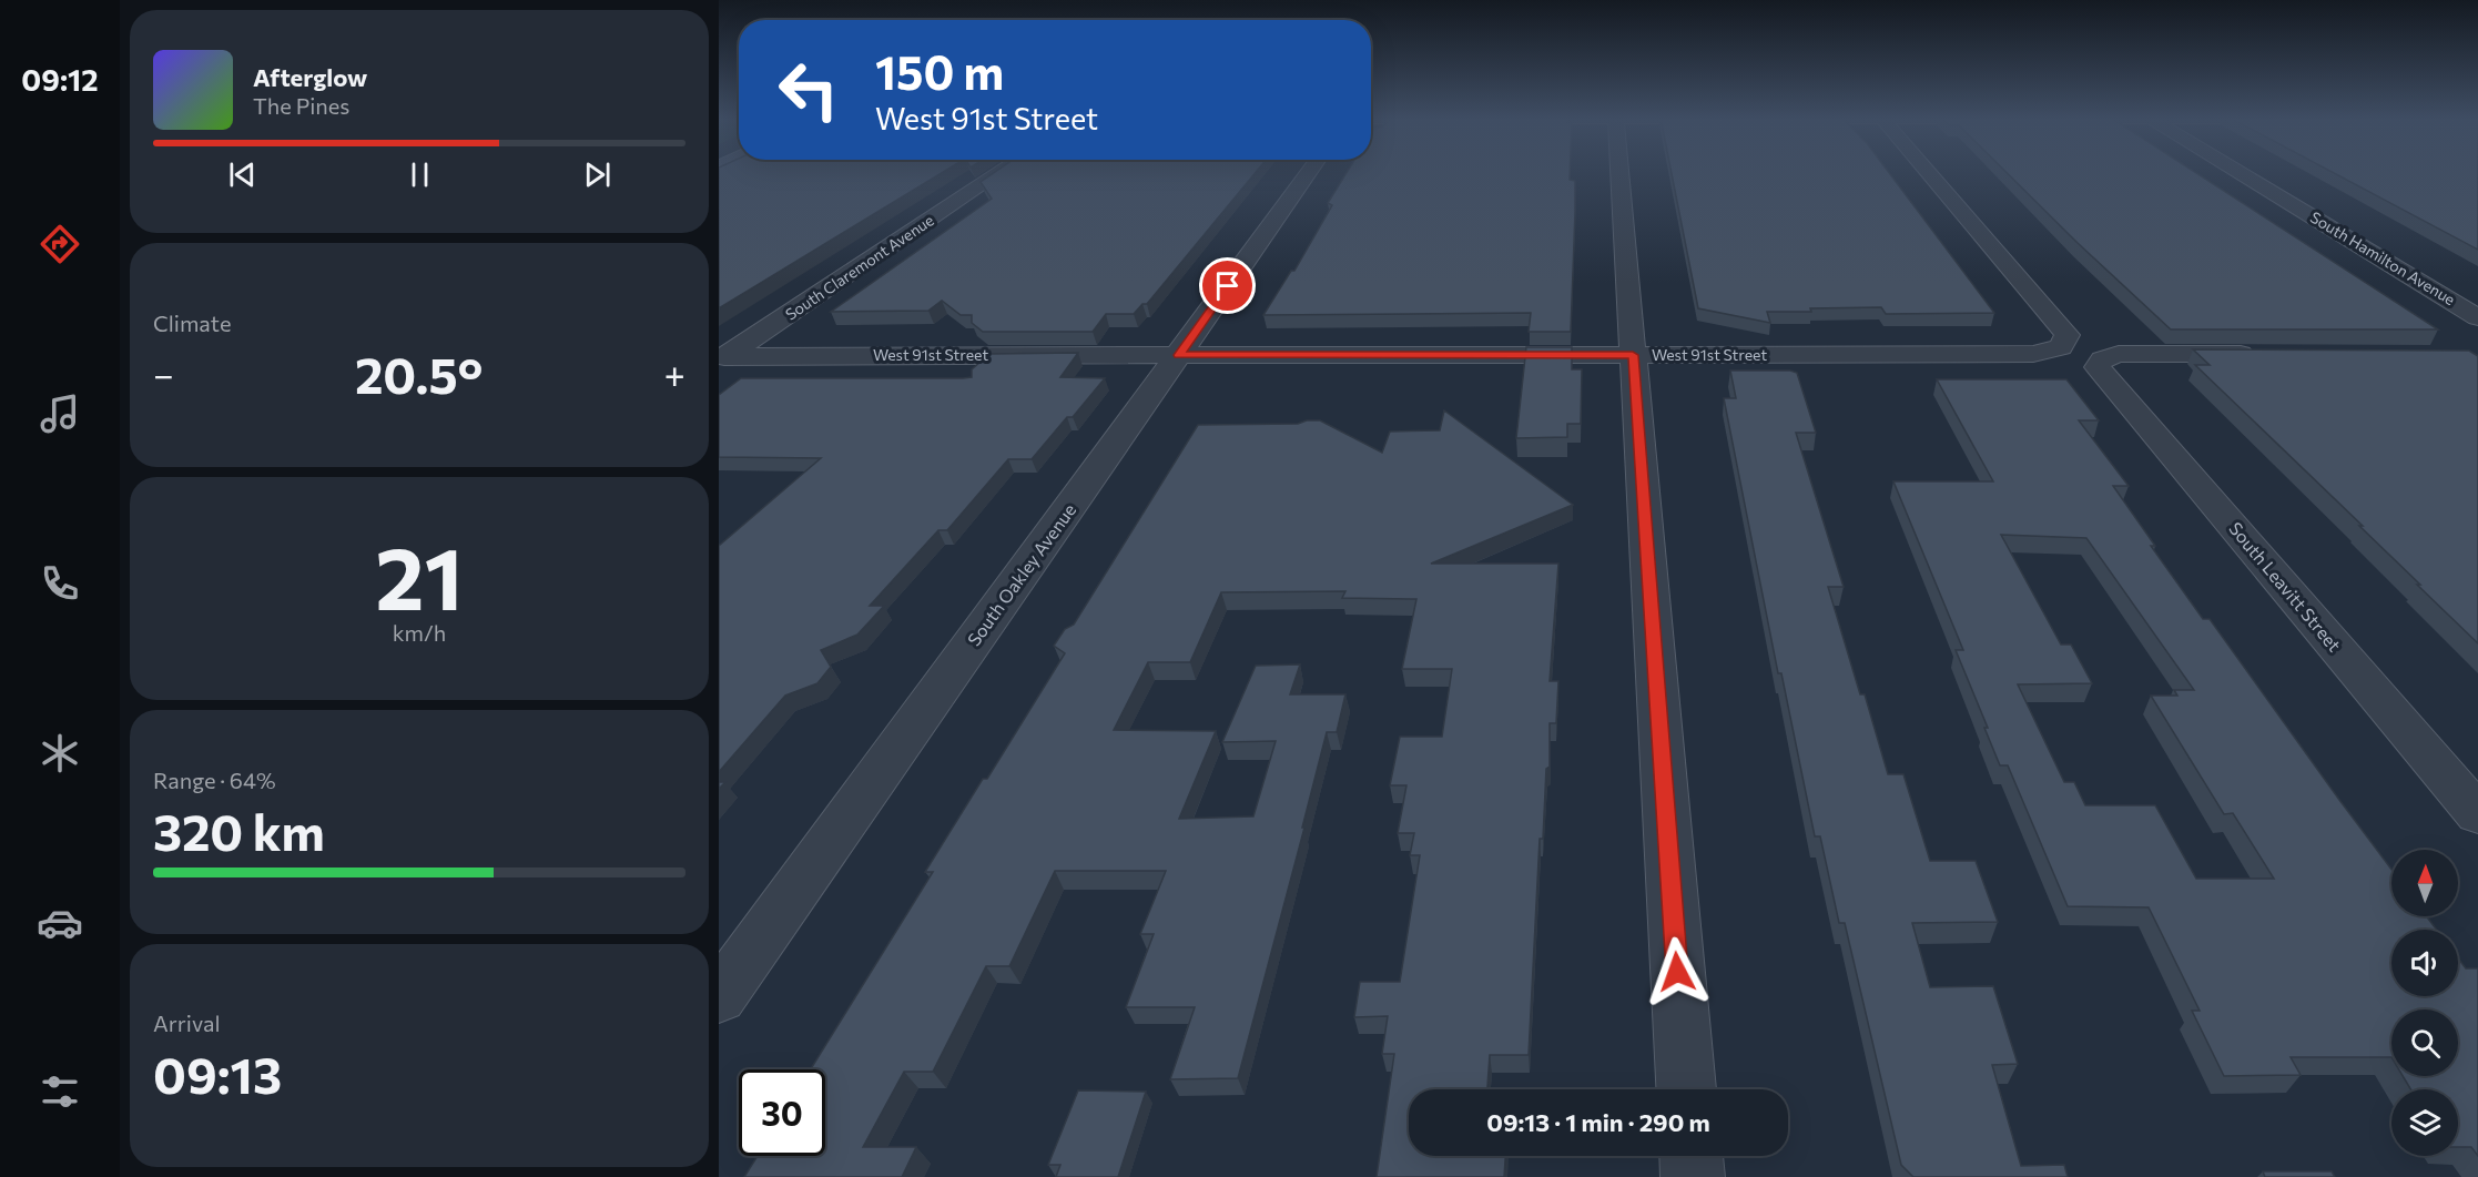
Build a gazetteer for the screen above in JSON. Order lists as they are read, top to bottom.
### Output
{
  "streets": {
    "street": [
      "South Hamilton Avenue",
      "South Claremont Avenue",
      "West 91st Street",
      "South Oakley Avenue",
      "South Leavitt Street"
    ]
  },
  "crossings": [
    ["South Claremont Avenue", "West 91st Street"],
    ["West 91st Street", "South Oakley Avenue"]
  ],
  "north": "top",
  "page": {
    "tabs": "09:12",
    "turn": ["150 m", "West 91st Street"],
    "song": ["Afterglow", "The Pines"],
    "tile": [
      "Climate",
      ["21", "km/h"],
      ["Range · 64%", "320 km"],
      ["Arrival", "09:13"]
    ],
    "heat": ["−", "20.5°", "+"],
    "limit": "30",
    "trip": "09:13 · 1 min · 290 m"
  }
}
